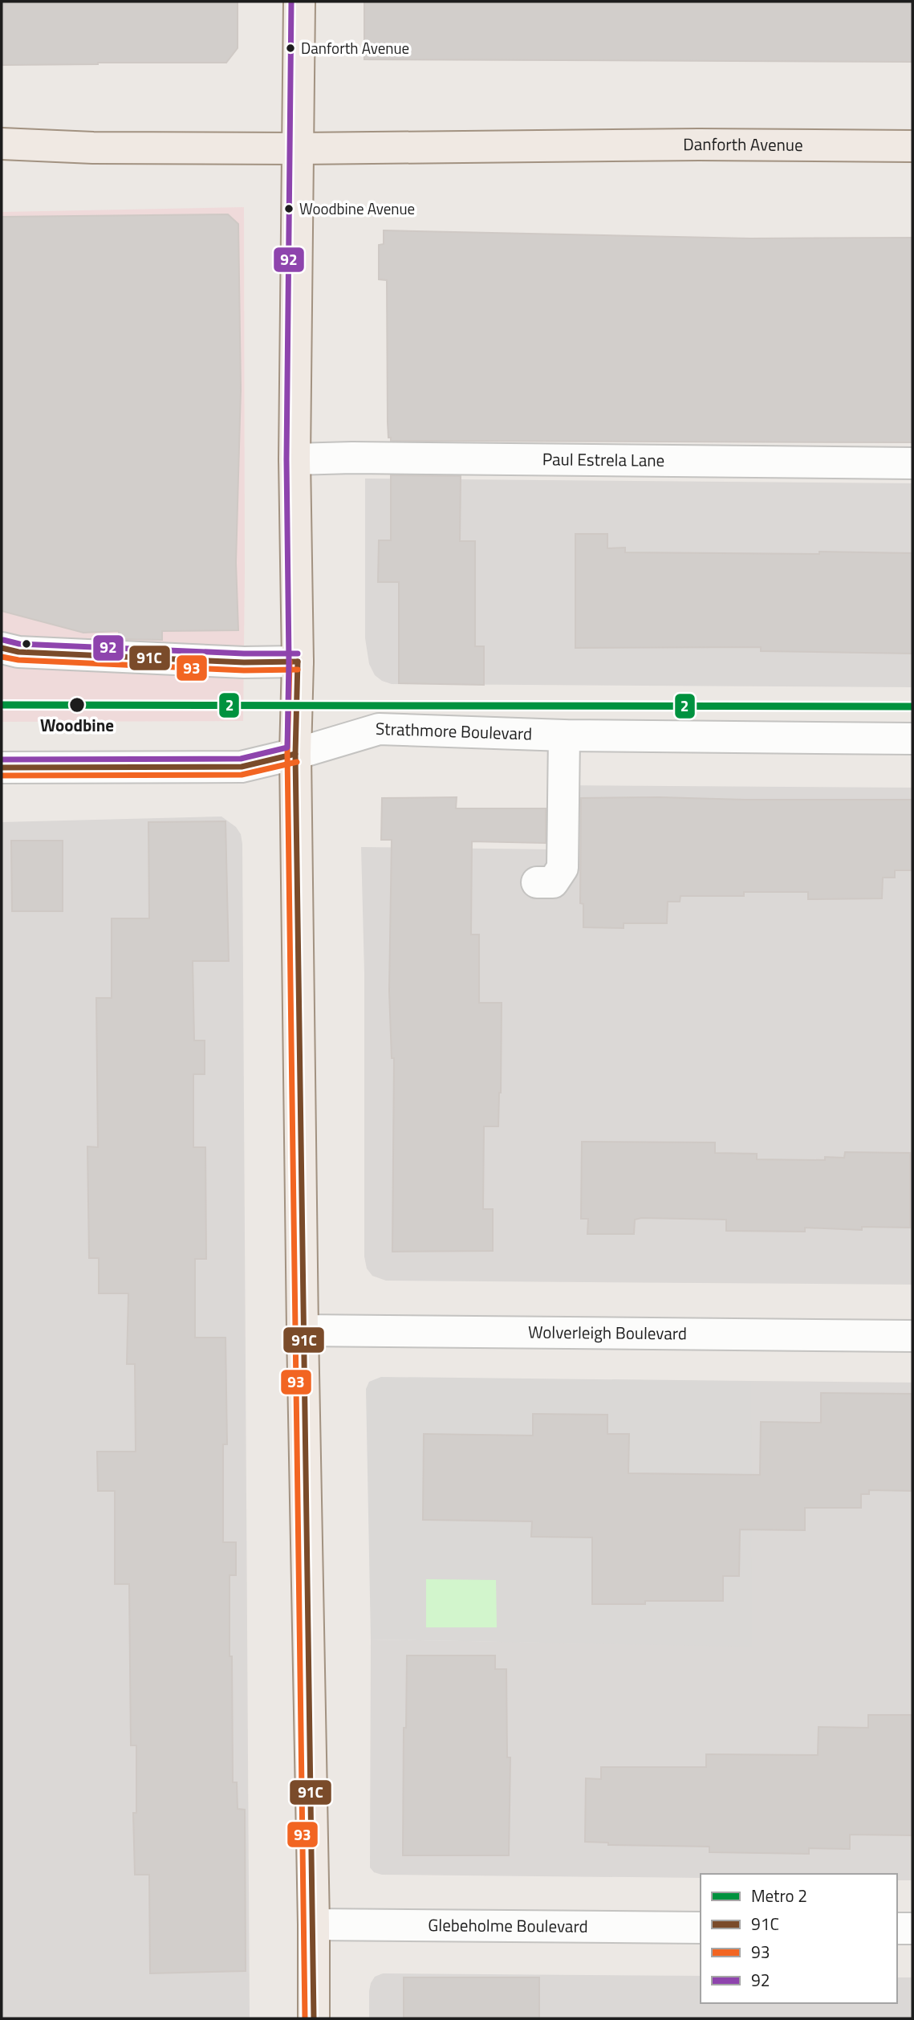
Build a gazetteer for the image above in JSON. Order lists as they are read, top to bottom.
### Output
{
  "streets": {
    "main road": ["Danforth Avenue"],
    "street": [
      "Paul Estrela Lane",
      "Strathmore Boulevard",
      "Wolverleigh Boulevard",
      "Glebeholme Boulevard"
    ]
  },
  "places": ["Danforth Avenue", "Woodbine Avenue", "Woodbine"],
  "lines": [
    "transit line 92",
    "transit line 91C",
    "transit line 93",
    "metro line 2"
  ],
  "legend": [
    "Metro 2",
    "91C",
    "93",
    "92"
  ]
}
